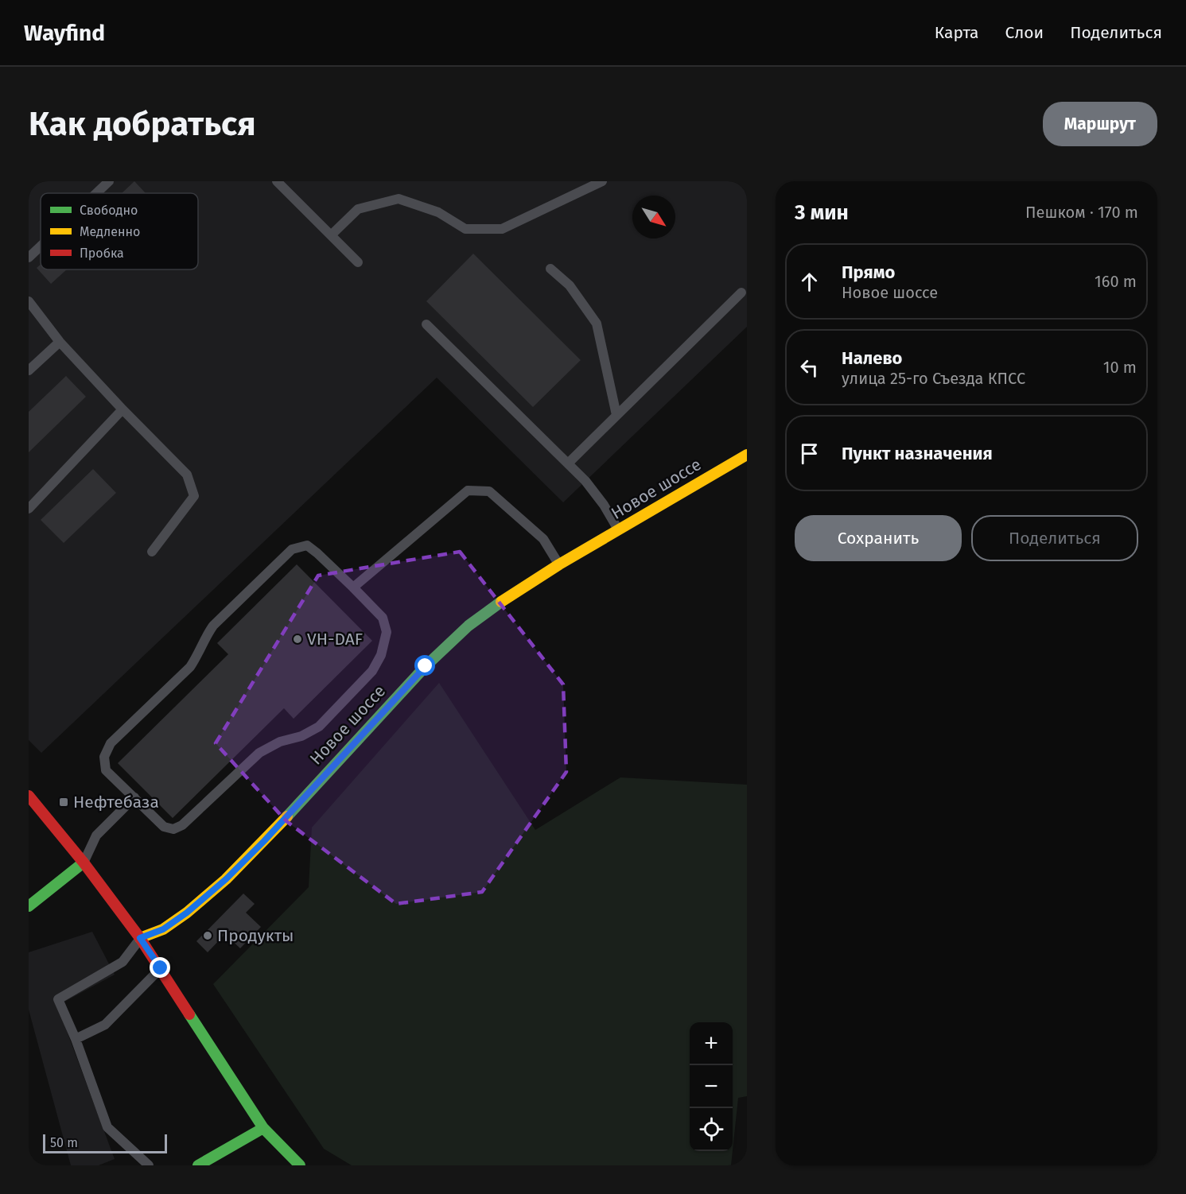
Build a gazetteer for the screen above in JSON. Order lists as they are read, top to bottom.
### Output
{
  "streets": {
    "main road": ["Новое шоссе"]
  },
  "places": {
    "other": ["VH-DAF", "Продукты"],
    "transit": ["Нефтебаза"]
  },
  "legend": ["Свободно", "Медленно", "Пробка"],
  "scale_bar": "50 m",
  "north": "bottom right",
  "page": {
    "header": "Wayfind",
    "nav": ["Карта", "Слои", "Поделиться"],
    "buttons": [
      "Маршрут",
      ["Сохранить", "Поделиться"]
    ],
    "title": "Как добраться",
    "heading": ["3 мин", "Пешком · 170 m"],
    "list": [
      ["Прямо", "Новое шоссе", "160 m"],
      ["Налево", "улица 25-го Съезда КПСС", "10 m"],
      "Пункт назначения"
    ],
    "map_buttons": ["+", "−"],
    "scale": "50 m"
  }
}
